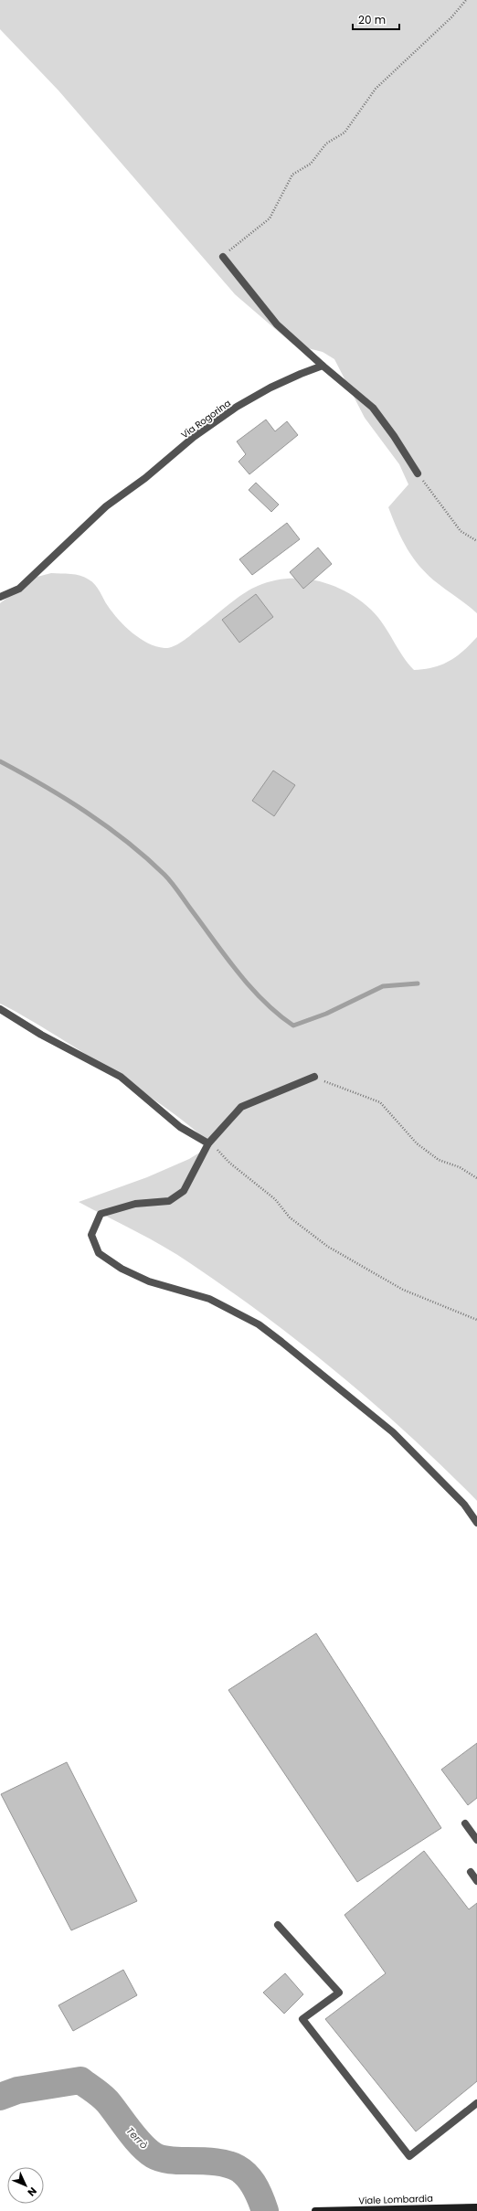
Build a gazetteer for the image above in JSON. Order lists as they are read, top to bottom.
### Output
{
  "streets": {
    "main road": ["Viale Lombardia"],
    "street": ["Via Rogorina"]
  },
  "water": ["Terrò"],
  "scale_bar": "20 m",
  "north": "bottom right"
}
